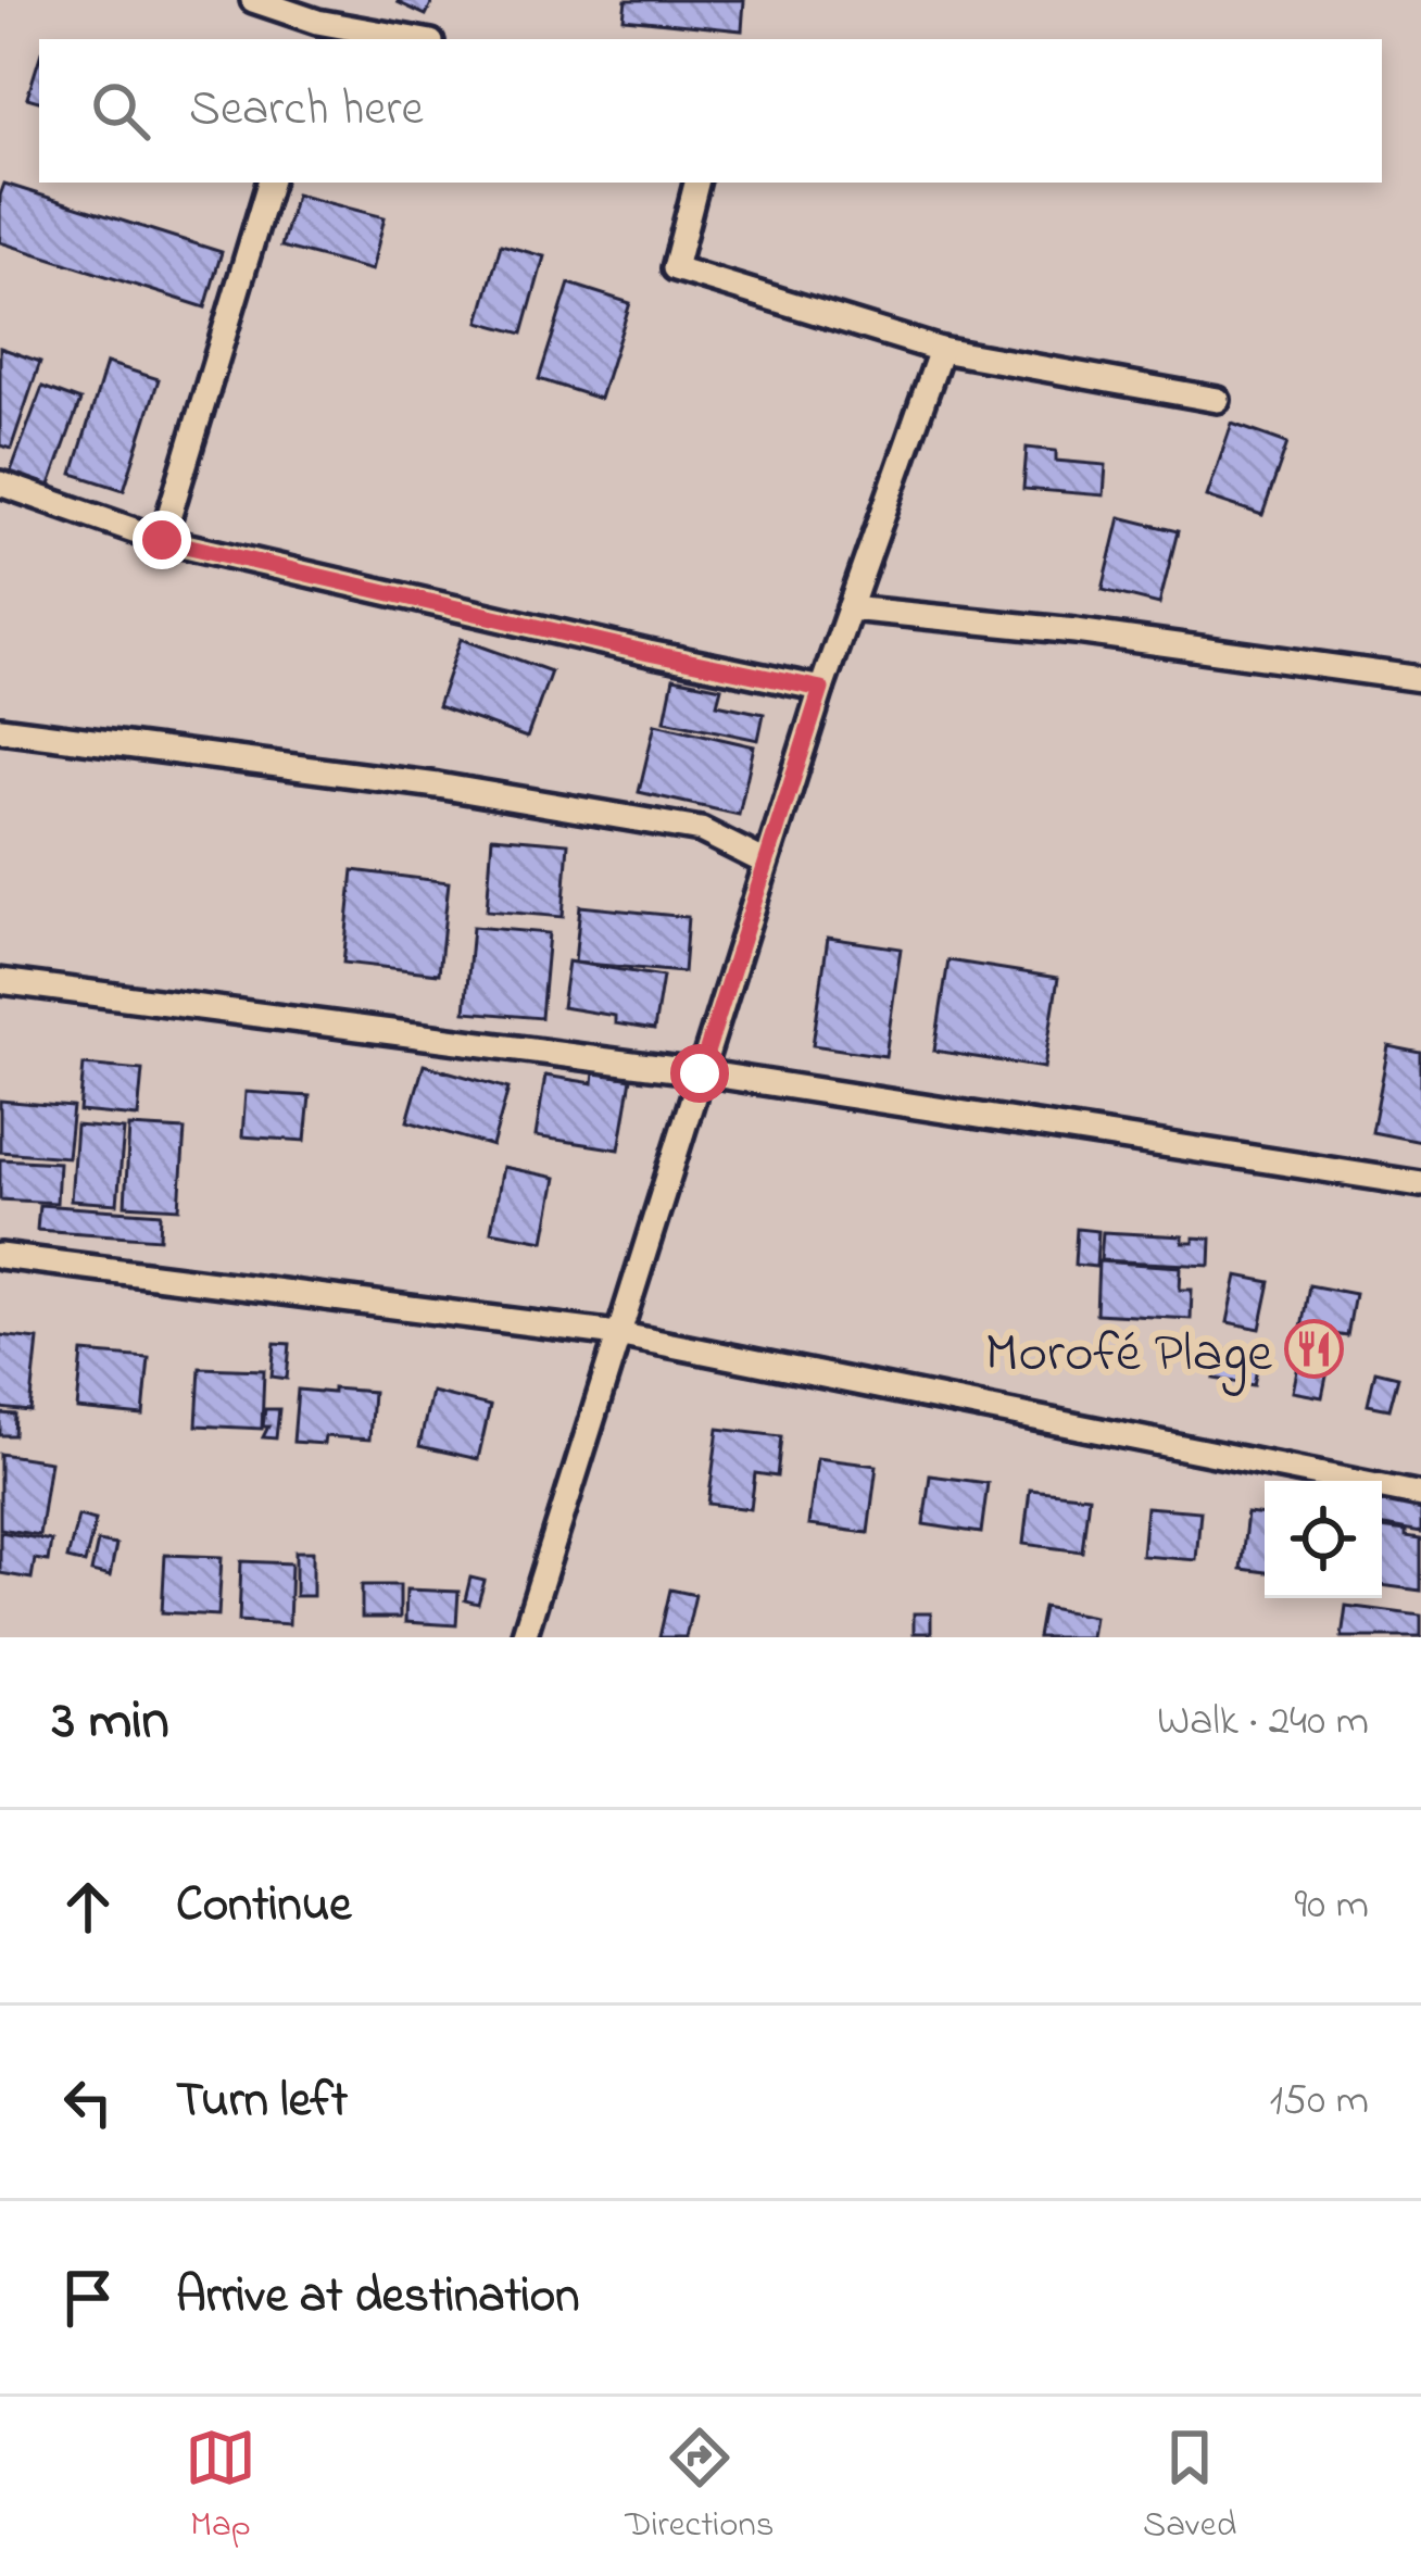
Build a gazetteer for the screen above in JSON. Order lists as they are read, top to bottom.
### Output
{
  "places": {
    "restaurant": ["Morofé Plage"]
  },
  "page": {
    "search": "Search here",
    "heading": ["3 min", "Walk · 240 m"],
    "list": [
      ["Continue", "90 m"],
      ["Turn left", "150 m"],
      "Arrive at destination"
    ],
    "nav": ["Map", "Directions", "Saved"]
  }
}
